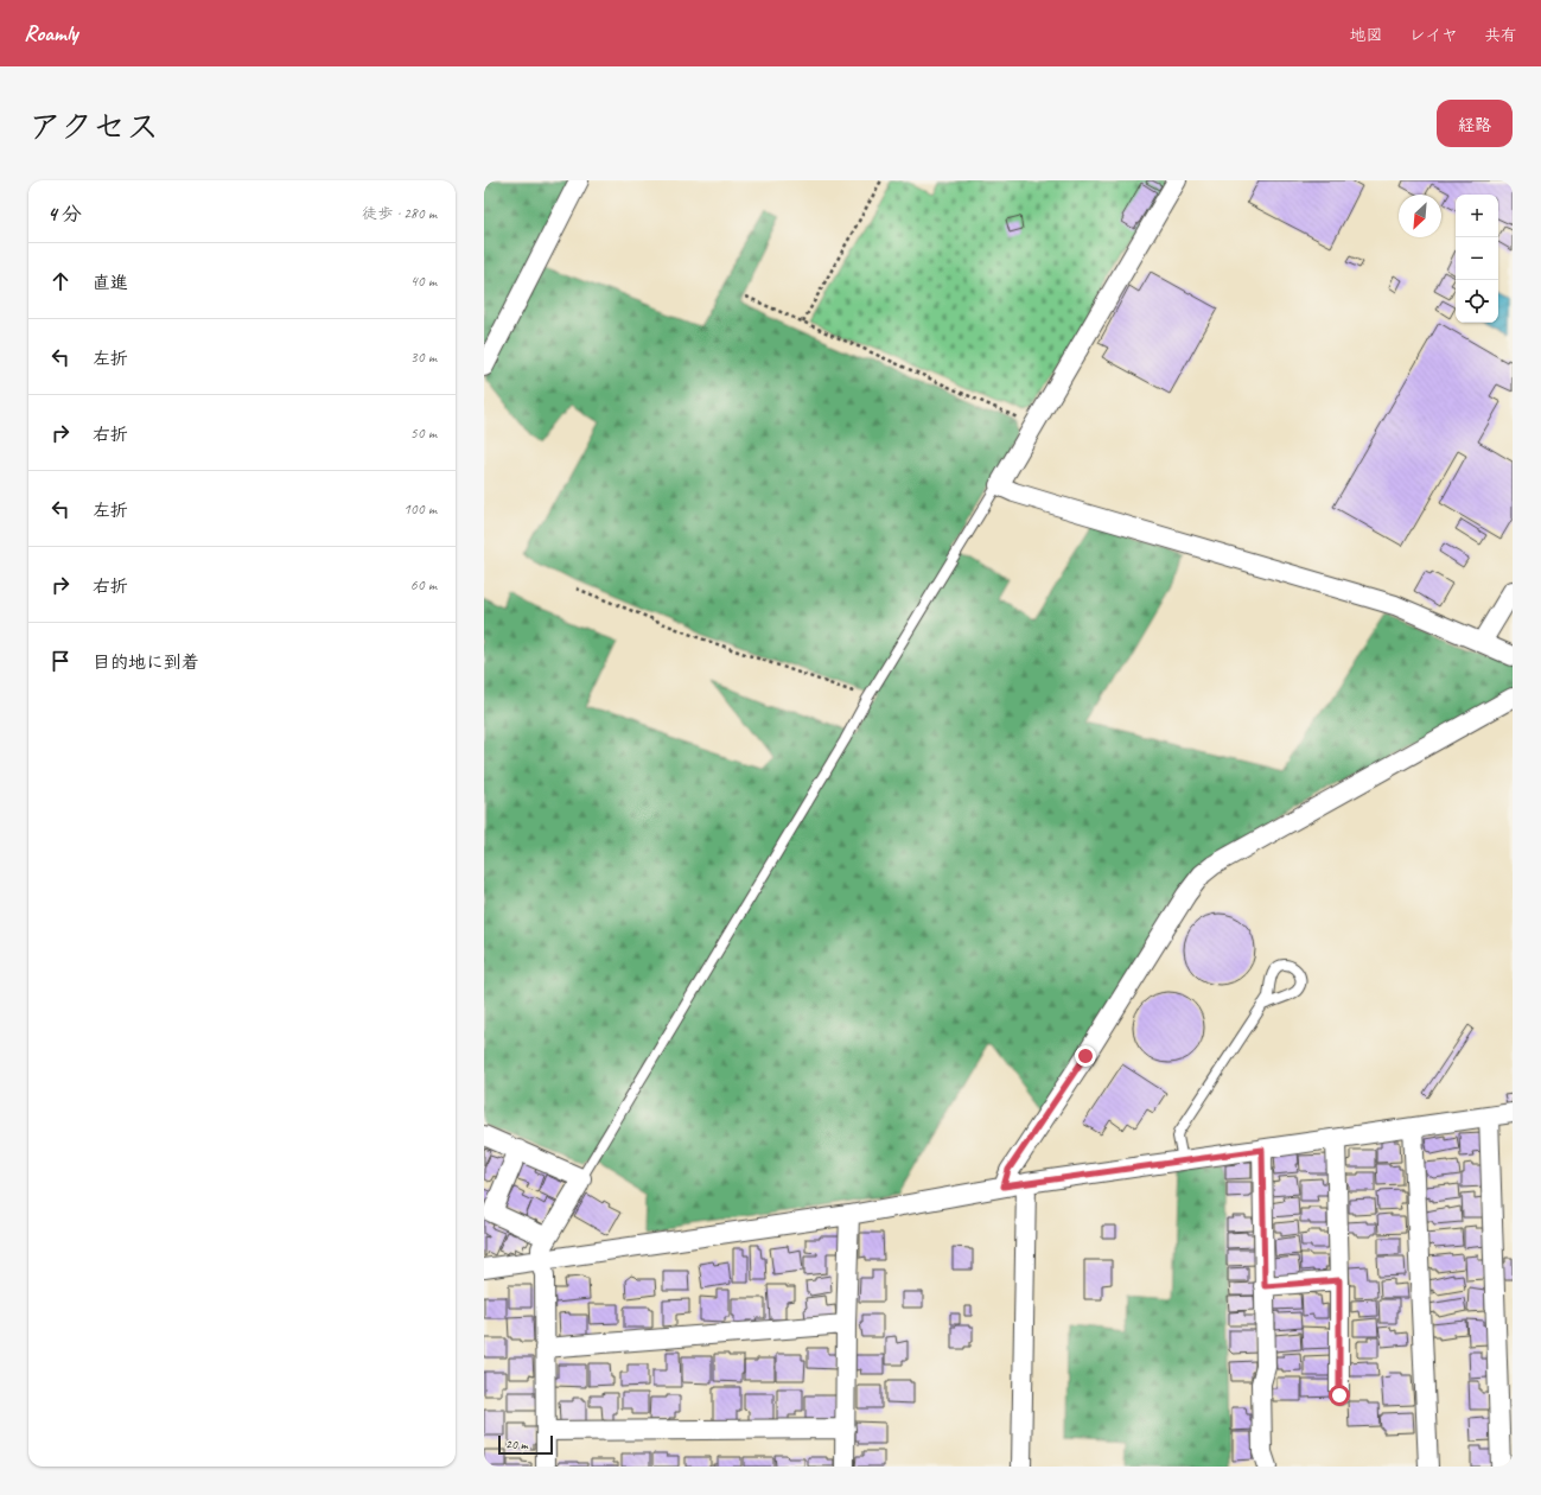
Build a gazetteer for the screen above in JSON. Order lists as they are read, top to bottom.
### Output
{
  "scale_bar": "20 m",
  "north": "bottom left",
  "page": {
    "header": "Roamly",
    "nav": ["地図", "レイヤ", "共有"],
    "title": "アクセス",
    "buttons": "経路",
    "heading": ["4 分", "徒歩 · 280 m"],
    "map_buttons": ["+", "−"],
    "list": [
      ["直進", "40 m"],
      ["左折", "30 m"],
      ["右折", "50 m"],
      ["左折", "100 m"],
      ["右折", "60 m"],
      "目的地に到着"
    ],
    "scale": "20 m"
  }
}
